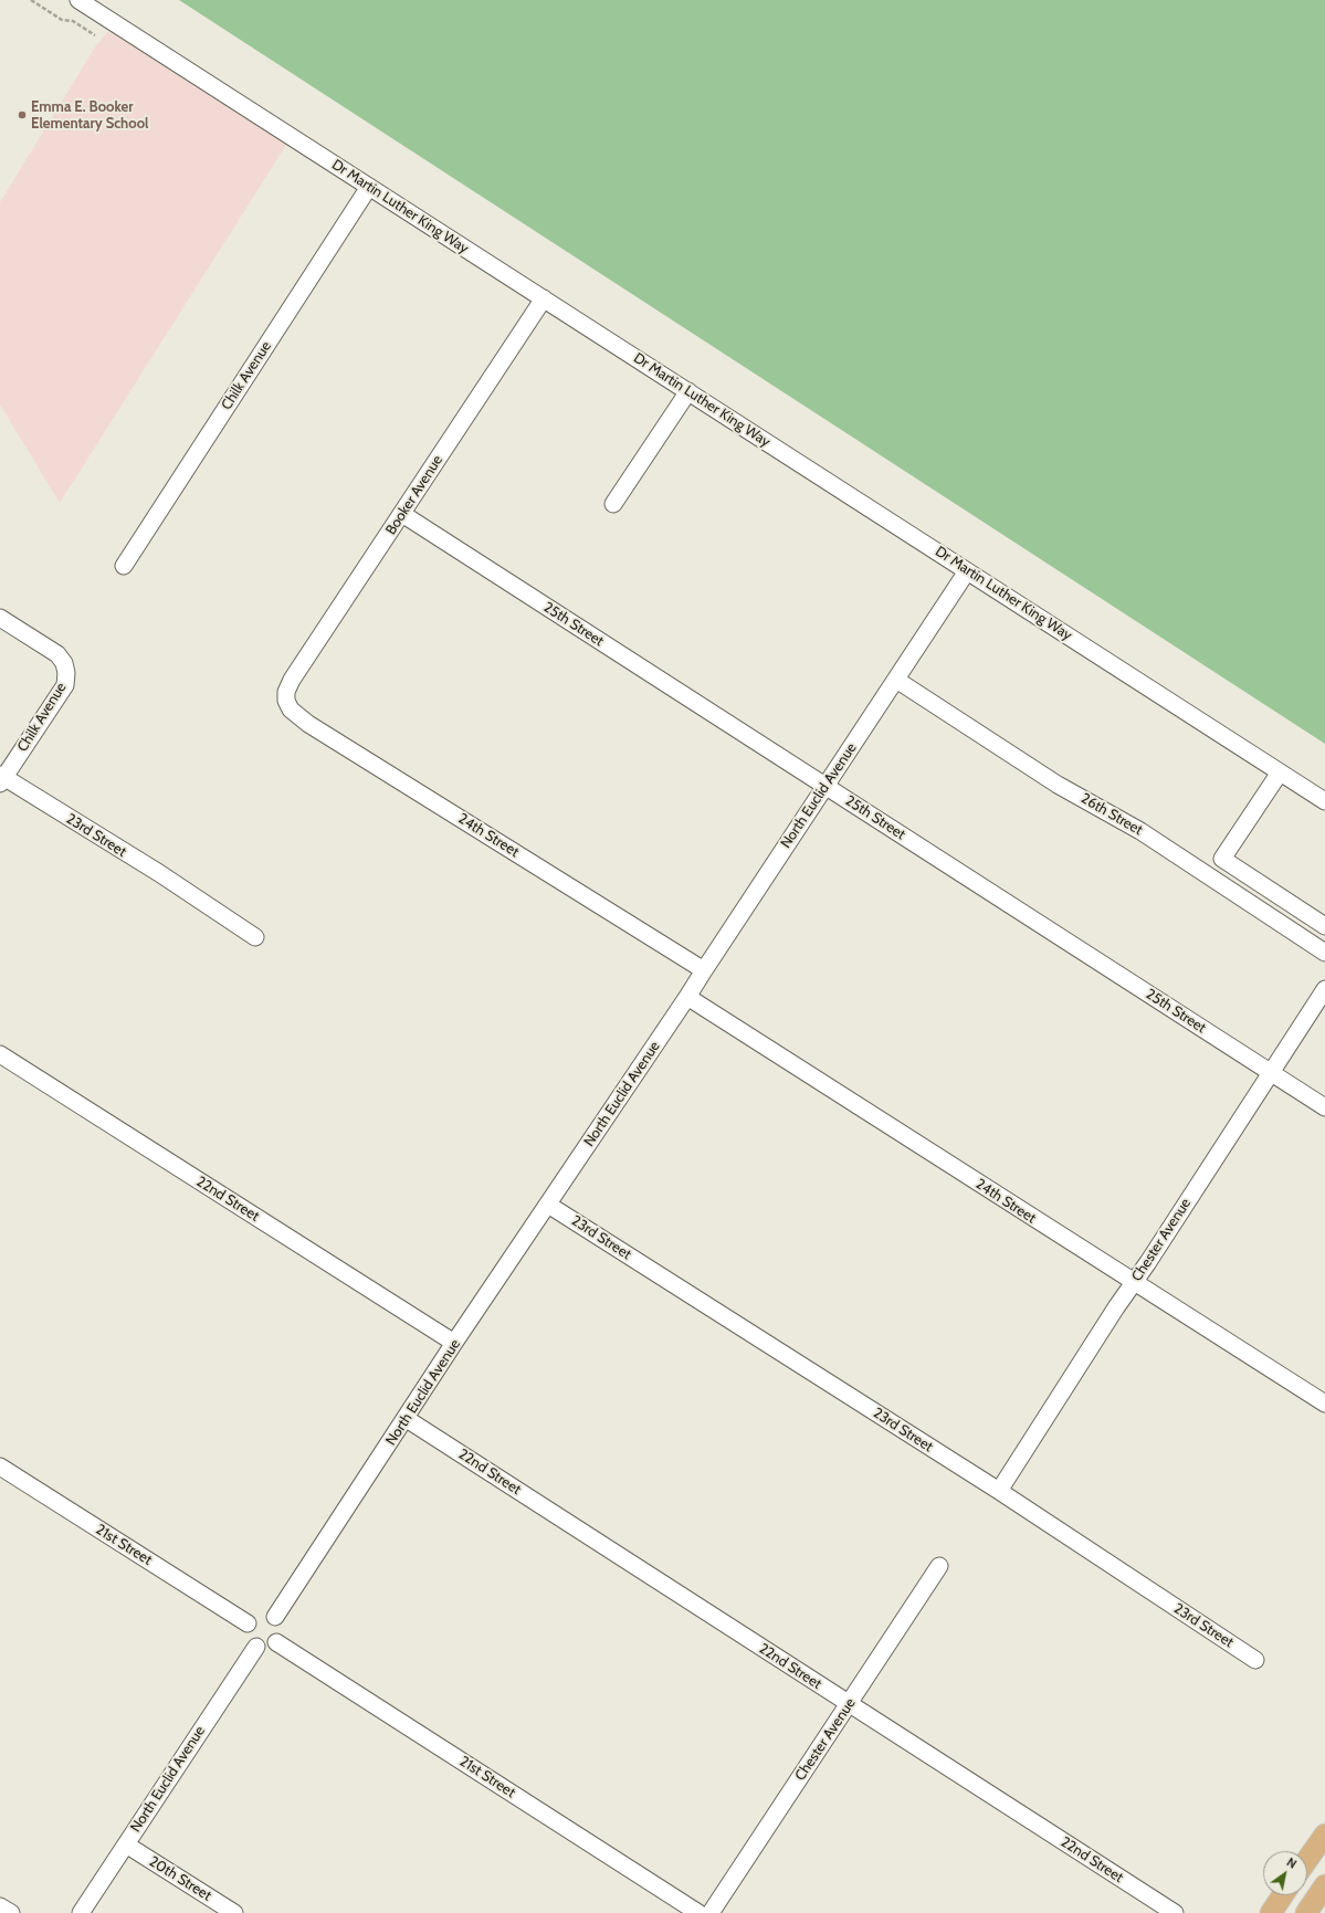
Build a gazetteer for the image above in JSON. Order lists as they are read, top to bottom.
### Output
{
  "streets": {
    "street": [
      "Dr Martin Luther King Way",
      "Chilk Avenue",
      "Booker Avenue",
      "25th Street",
      "North Euclid Avenue",
      "26th Street",
      "23rd Street",
      "24th Street",
      "22nd Street",
      "Chester Avenue",
      "21st Street",
      "20th Street"
    ]
  },
  "crossings": [
    ["Dr Martin Luther King Way", "Chilk Avenue"],
    ["Dr Martin Luther King Way", "Booker Avenue"],
    ["Dr Martin Luther King Way", "North Euclid Avenue"],
    ["Chilk Avenue", "23rd Street"],
    ["Booker Avenue", "25th Street"],
    ["Booker Avenue", "24th Street"],
    ["25th Street", "North Euclid Avenue"],
    ["25th Street", "Chester Avenue"],
    ["North Euclid Avenue", "26th Street"],
    ["North Euclid Avenue", "23rd Street"],
    ["North Euclid Avenue", "24th Street"],
    ["North Euclid Avenue", "22nd Street"],
    ["North Euclid Avenue", "20th Street"],
    ["23rd Street", "Chester Avenue"],
    ["24th Street", "Chester Avenue"],
    ["22nd Street", "Chester Avenue"]
  ],
  "places": ["Emma E. Booker Elementary School"],
  "north": "top right"
}
